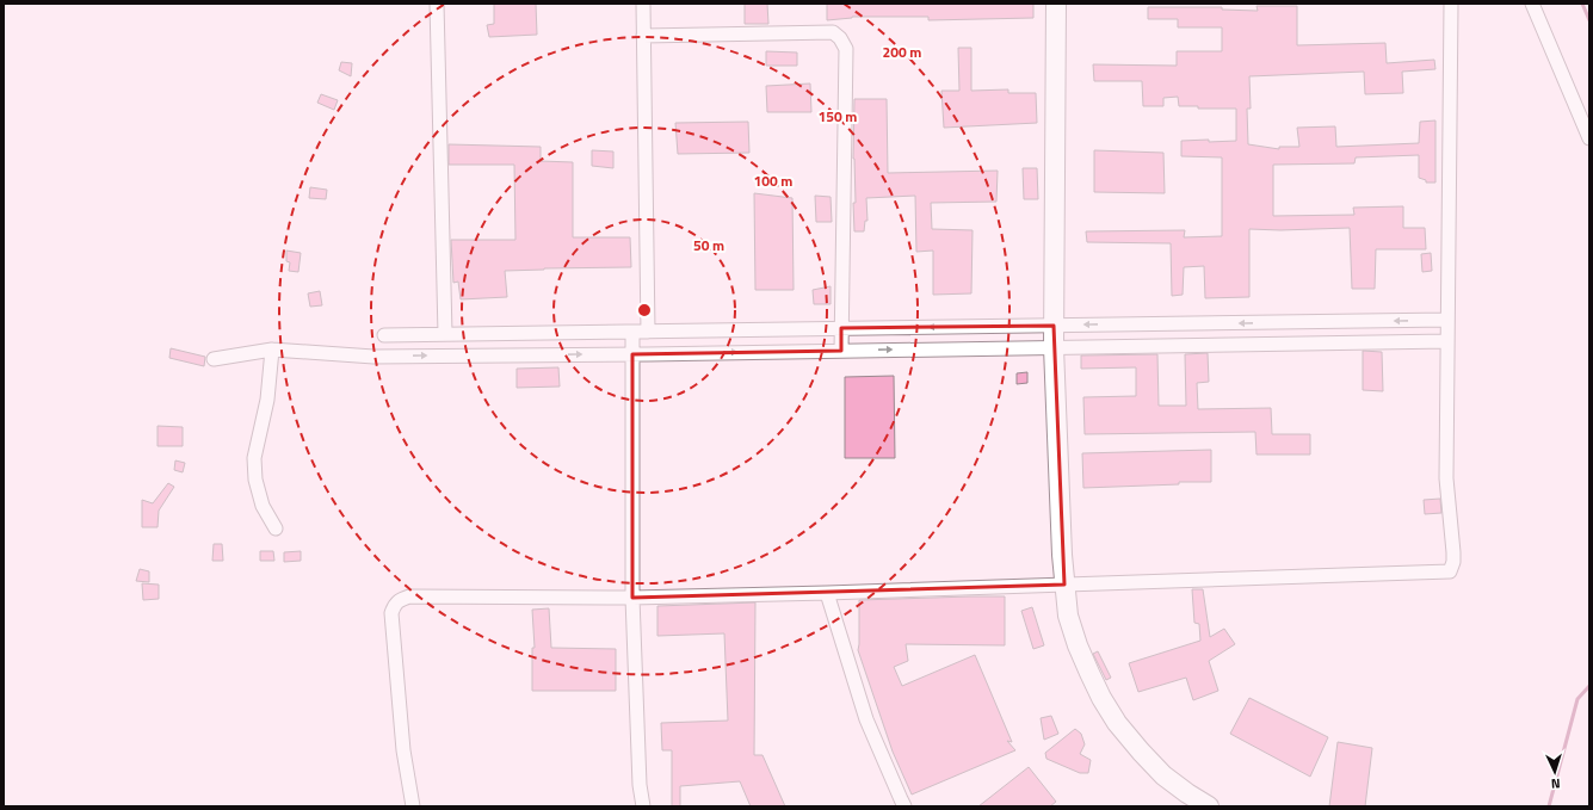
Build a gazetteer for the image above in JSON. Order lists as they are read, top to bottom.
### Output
{
  "north": "bottom",
  "rings": [
    "200 m",
    "150 m",
    "100 m",
    "50 m"
  ]
}
